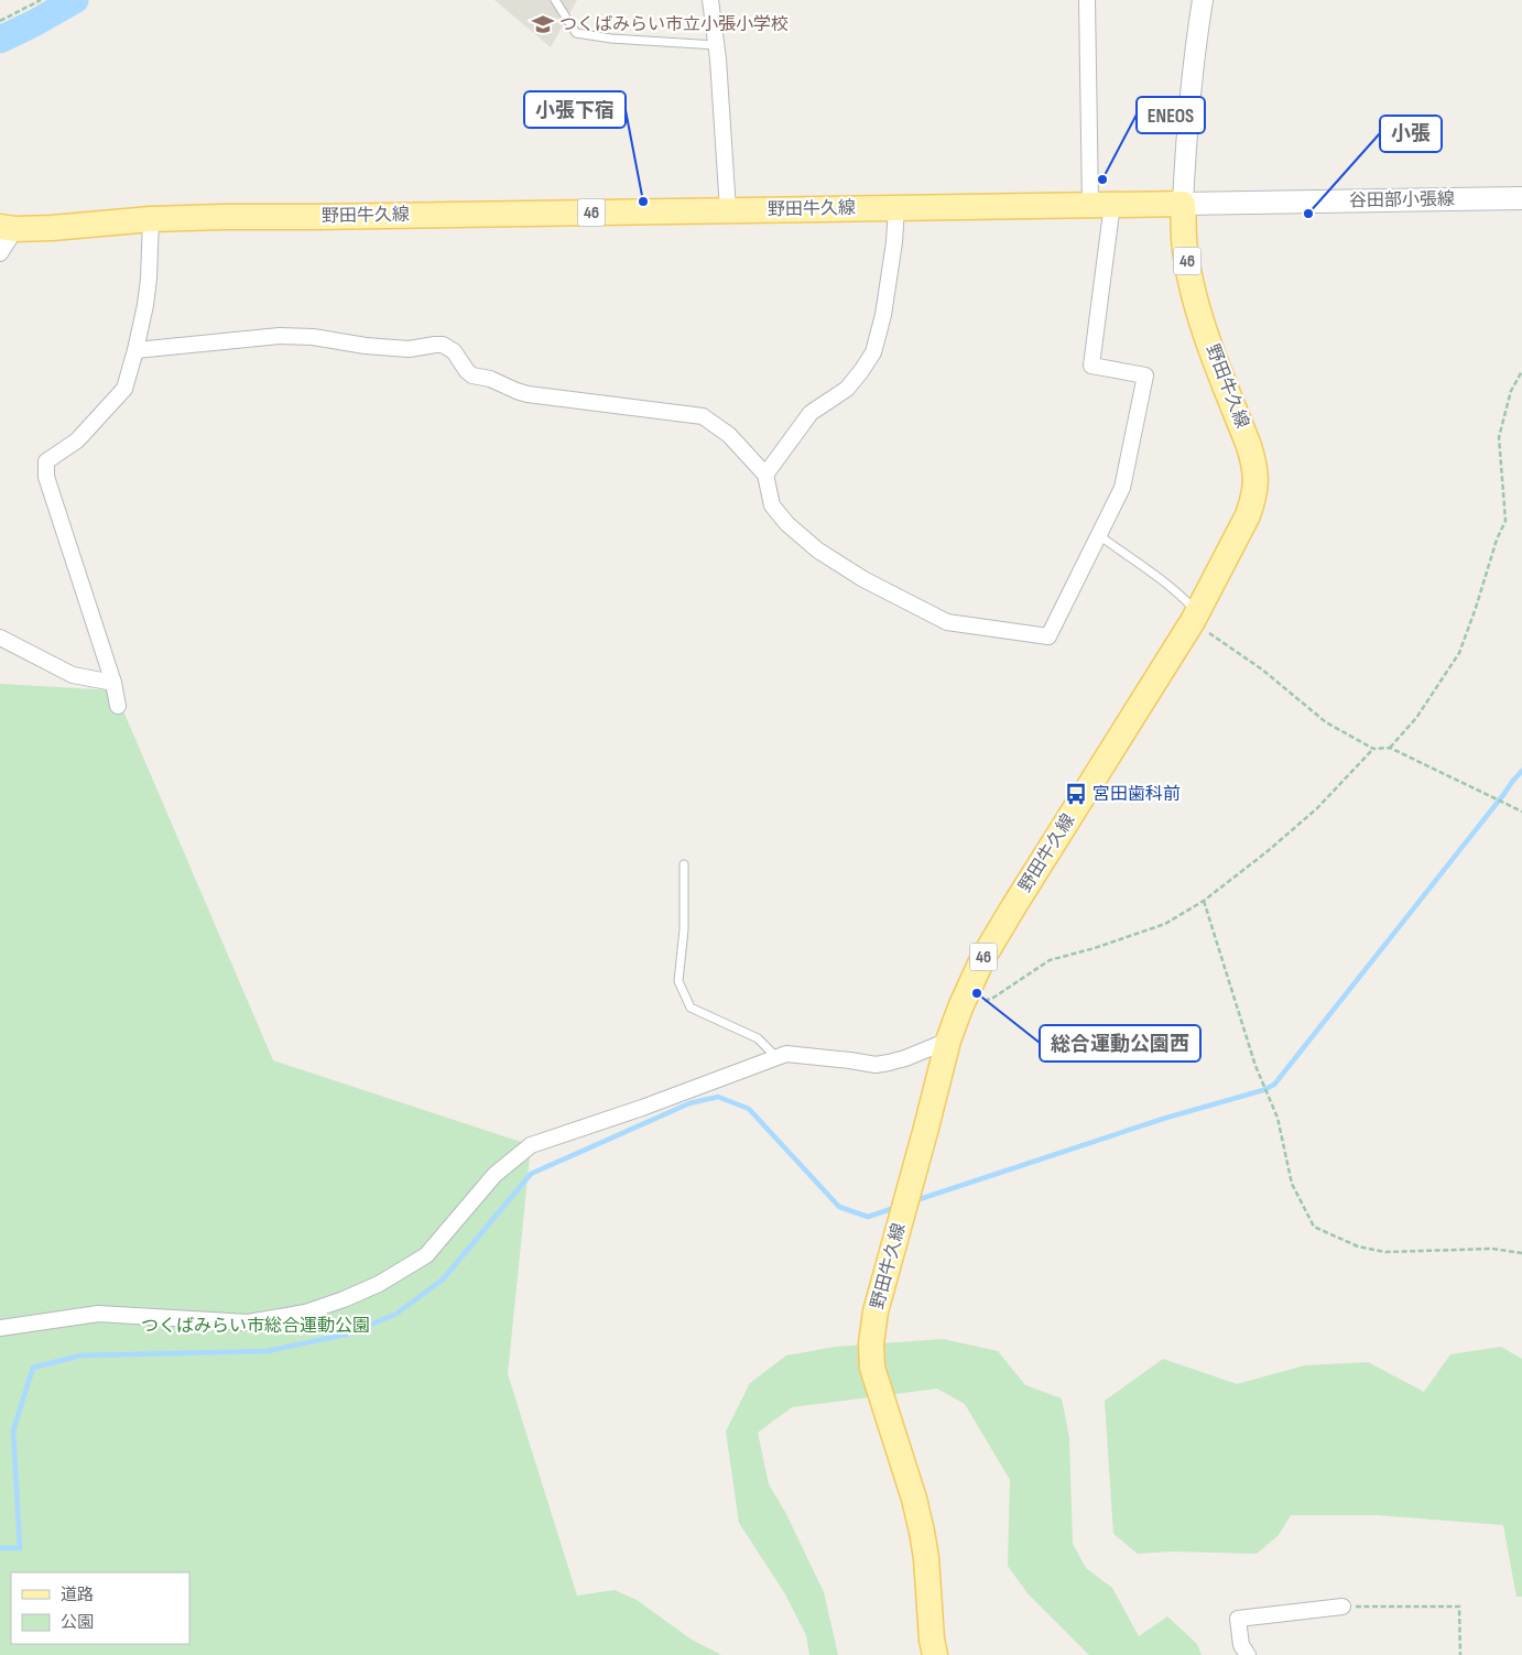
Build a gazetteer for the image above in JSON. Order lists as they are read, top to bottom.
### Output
{
  "streets": {
    "main road": ["谷田部小張線", "野田牛久線", "46"]
  },
  "crossings": [
    ["谷田部小張線", "野田牛久線"]
  ],
  "parks": ["つくばみらい市総合運動公園"],
  "places": {
    "school or university": ["つくばみらい市立小張小学校"],
    "other": [
      "ENEOS",
      "小張下宿",
      "小張",
      "総合運動公園西"
    ],
    "bus stop": ["宮田歯科前"]
  },
  "legend": ["道路", "公園"]
}
